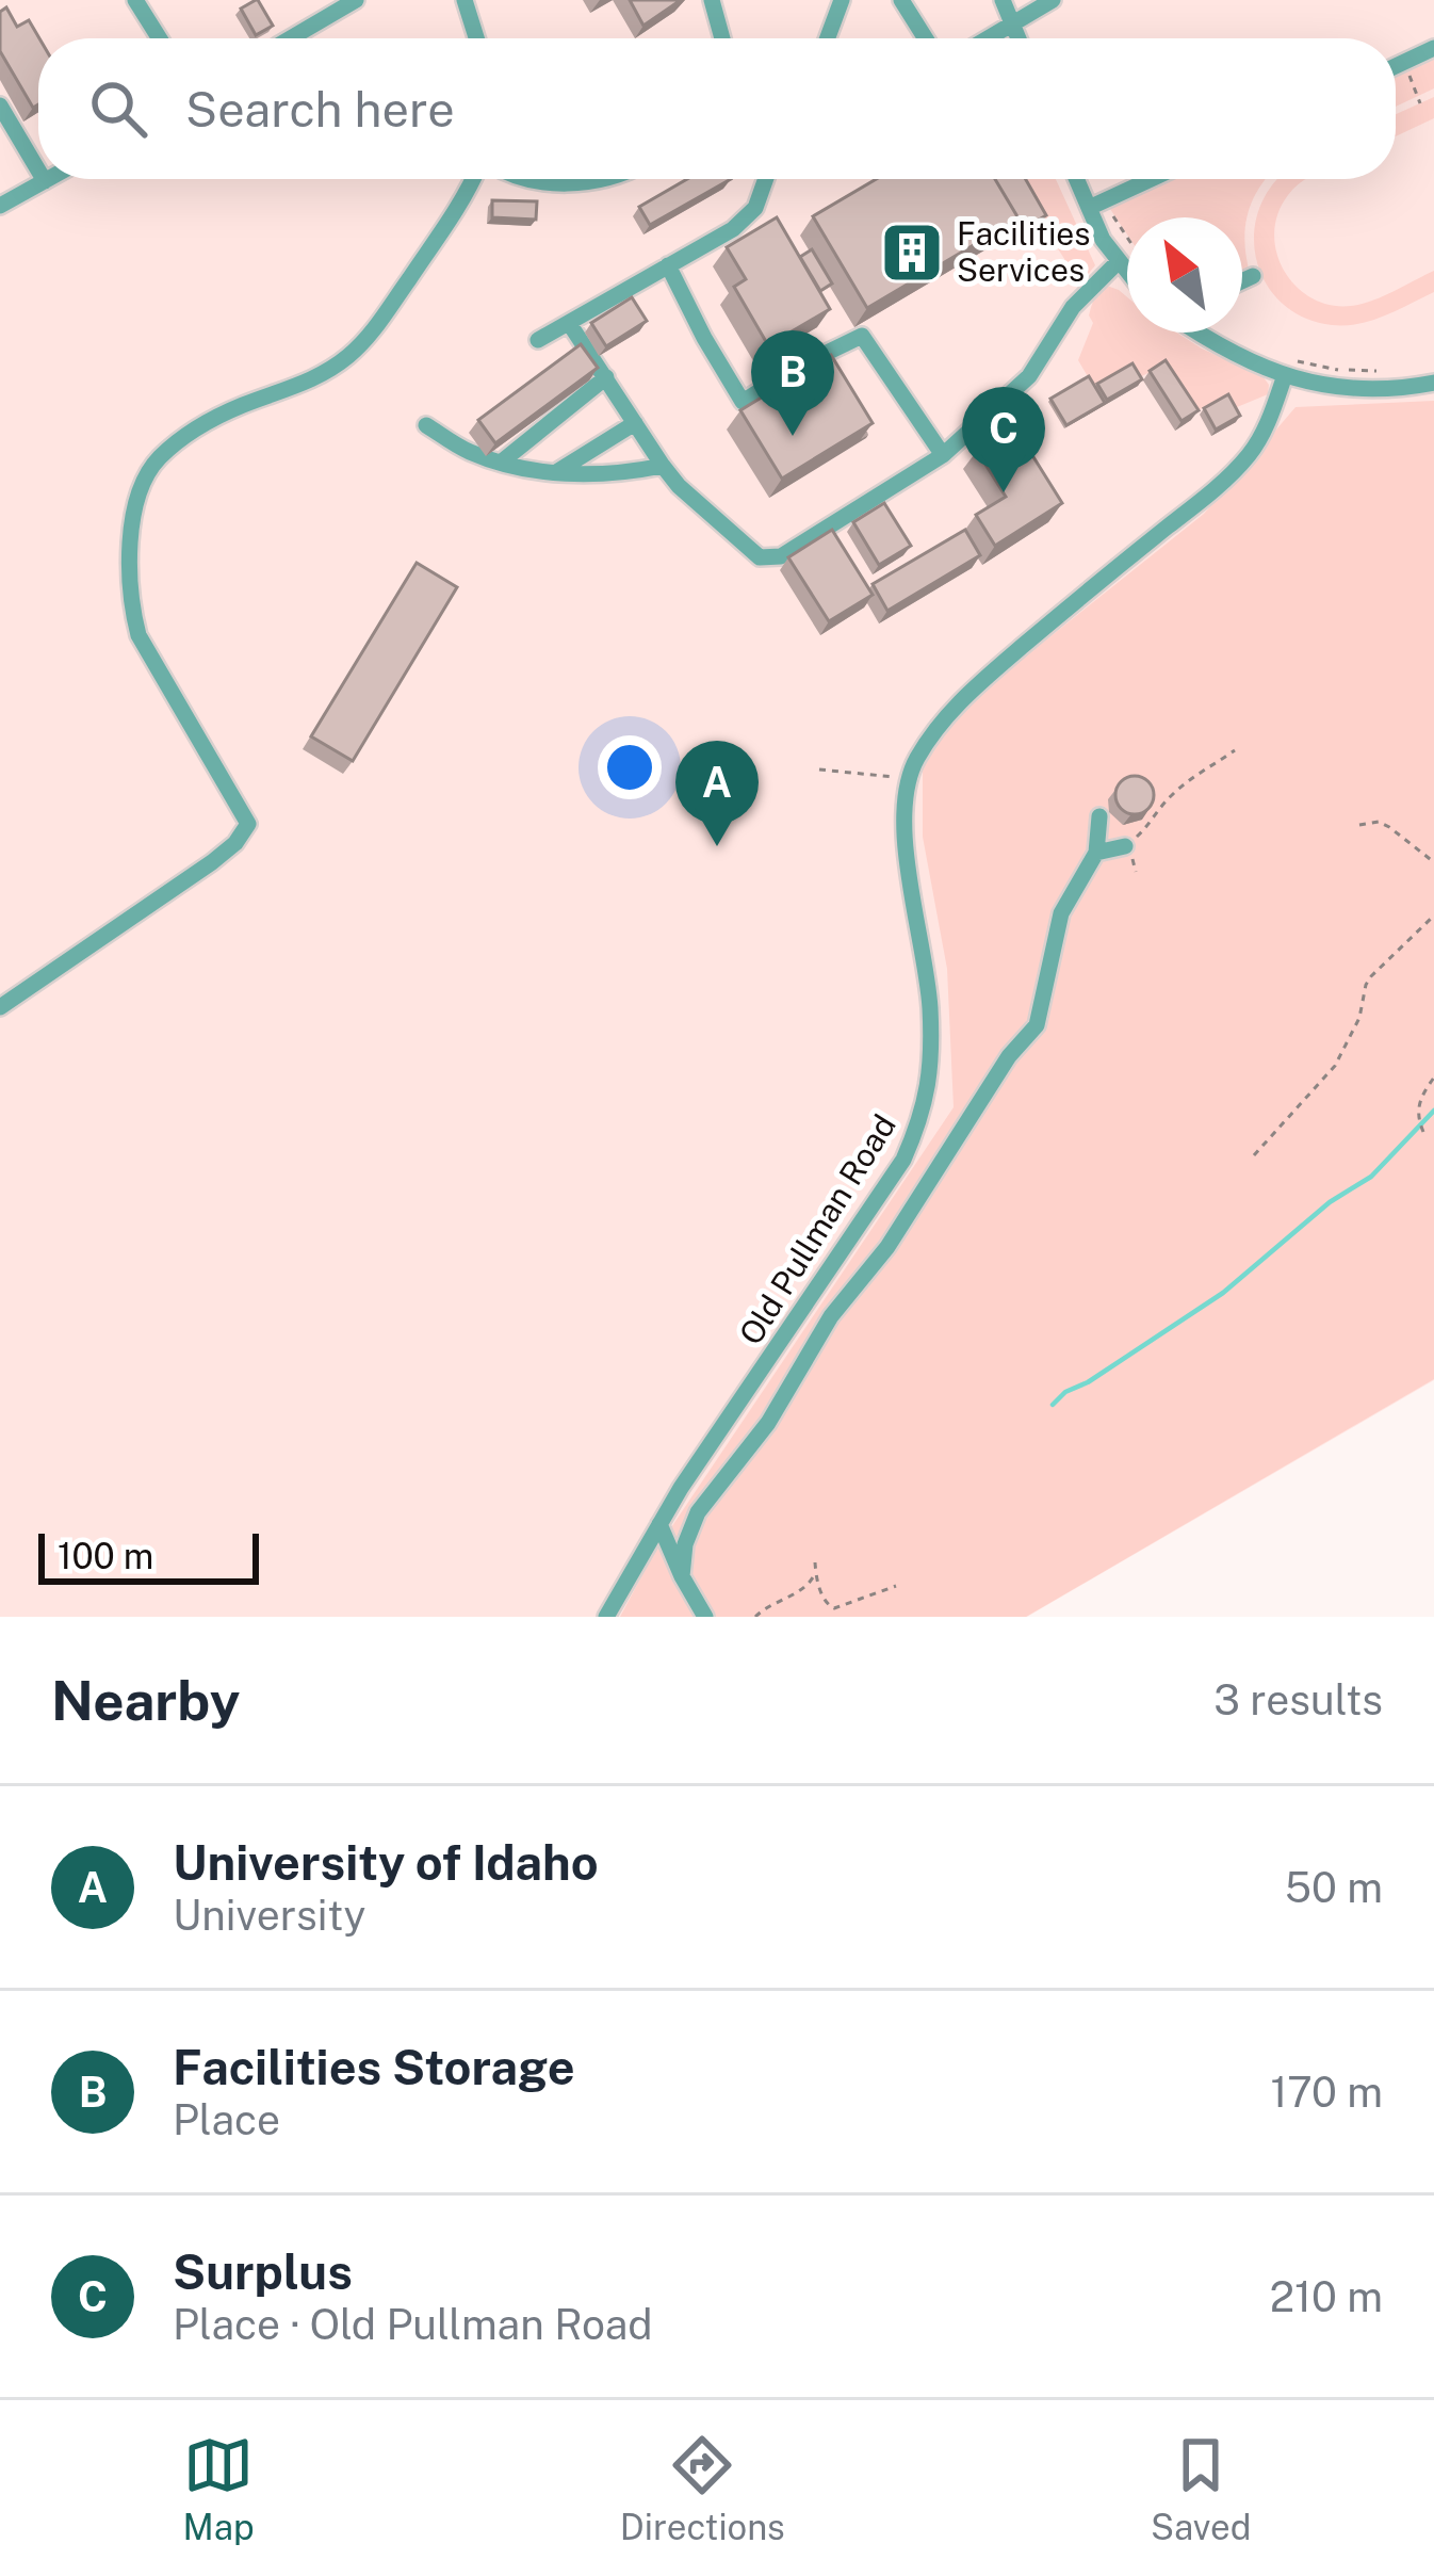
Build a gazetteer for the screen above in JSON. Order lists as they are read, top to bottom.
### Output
{
  "streets": {
    "street": ["Old Pullman Road"]
  },
  "places": {
    "building": ["Facilities Services"]
  },
  "scale_bar": "100 m",
  "north": "top left",
  "page": {
    "search": "Search here",
    "pins": ["B", "C", "A"],
    "scale": "100 m",
    "heading": ["Nearby", "3 results"],
    "list": [
      {
        "mark": "A",
        "name": "University of Idaho",
        "note": "University",
        "value": "50 m"
      },
      {
        "mark": "B",
        "name": "Facilities Storage",
        "note": "Place",
        "value": "170 m"
      },
      {
        "mark": "C",
        "name": "Surplus",
        "note": "Place · Old Pullman Road",
        "value": "210 m"
      }
    ],
    "nav": ["Map", "Directions", "Saved"]
  }
}
